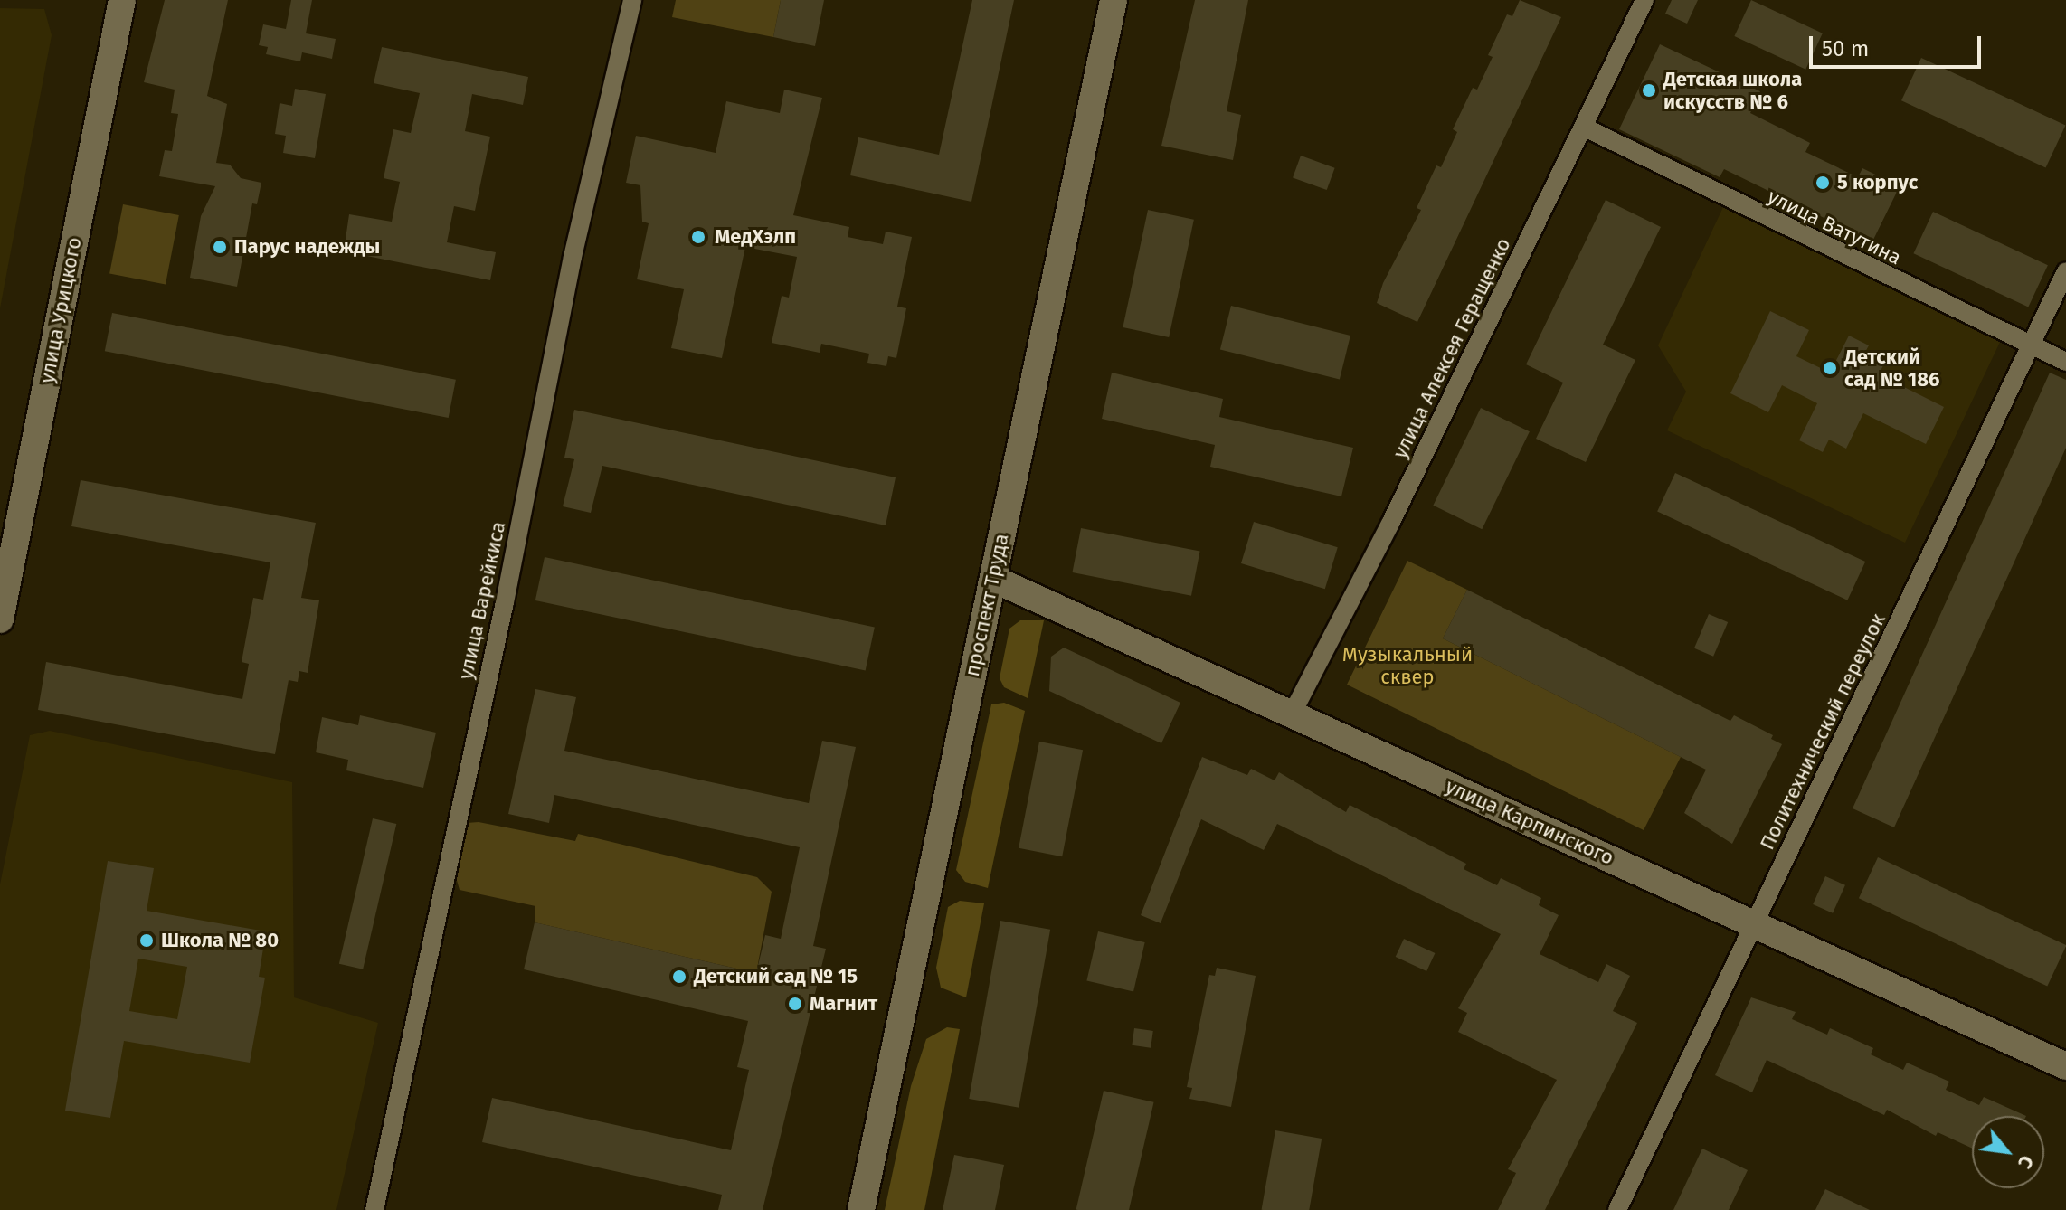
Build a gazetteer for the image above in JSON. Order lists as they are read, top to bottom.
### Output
{
  "streets": {
    "street": [
      "улица Ватутина",
      "улица Урицкого",
      "улица Алексея Геращенко",
      "улица Варейкиса",
      "проспект Труда",
      "Политехнический переулок",
      "улица Карпинского"
    ]
  },
  "crossings": [
    ["улица Ватутина", "улица Алексея Геращенко"],
    ["улица Ватутина", "Политехнический переулок"],
    ["улица Алексея Геращенко", "улица Карпинского"],
    ["проспект Труда", "улица Карпинского"],
    ["Политехнический переулок", "улица Карпинского"]
  ],
  "parks": ["Музыкальный сквер"],
  "places": [
    "Детская школа искусств № 6",
    "5 корпус",
    "МедХэлп",
    "Парус надежды",
    "Детский сад № 186",
    "Школа № 80",
    "Детский сад № 15",
    "Магнит"
  ],
  "scale_bar": "50 m",
  "north": "bottom right"
}
